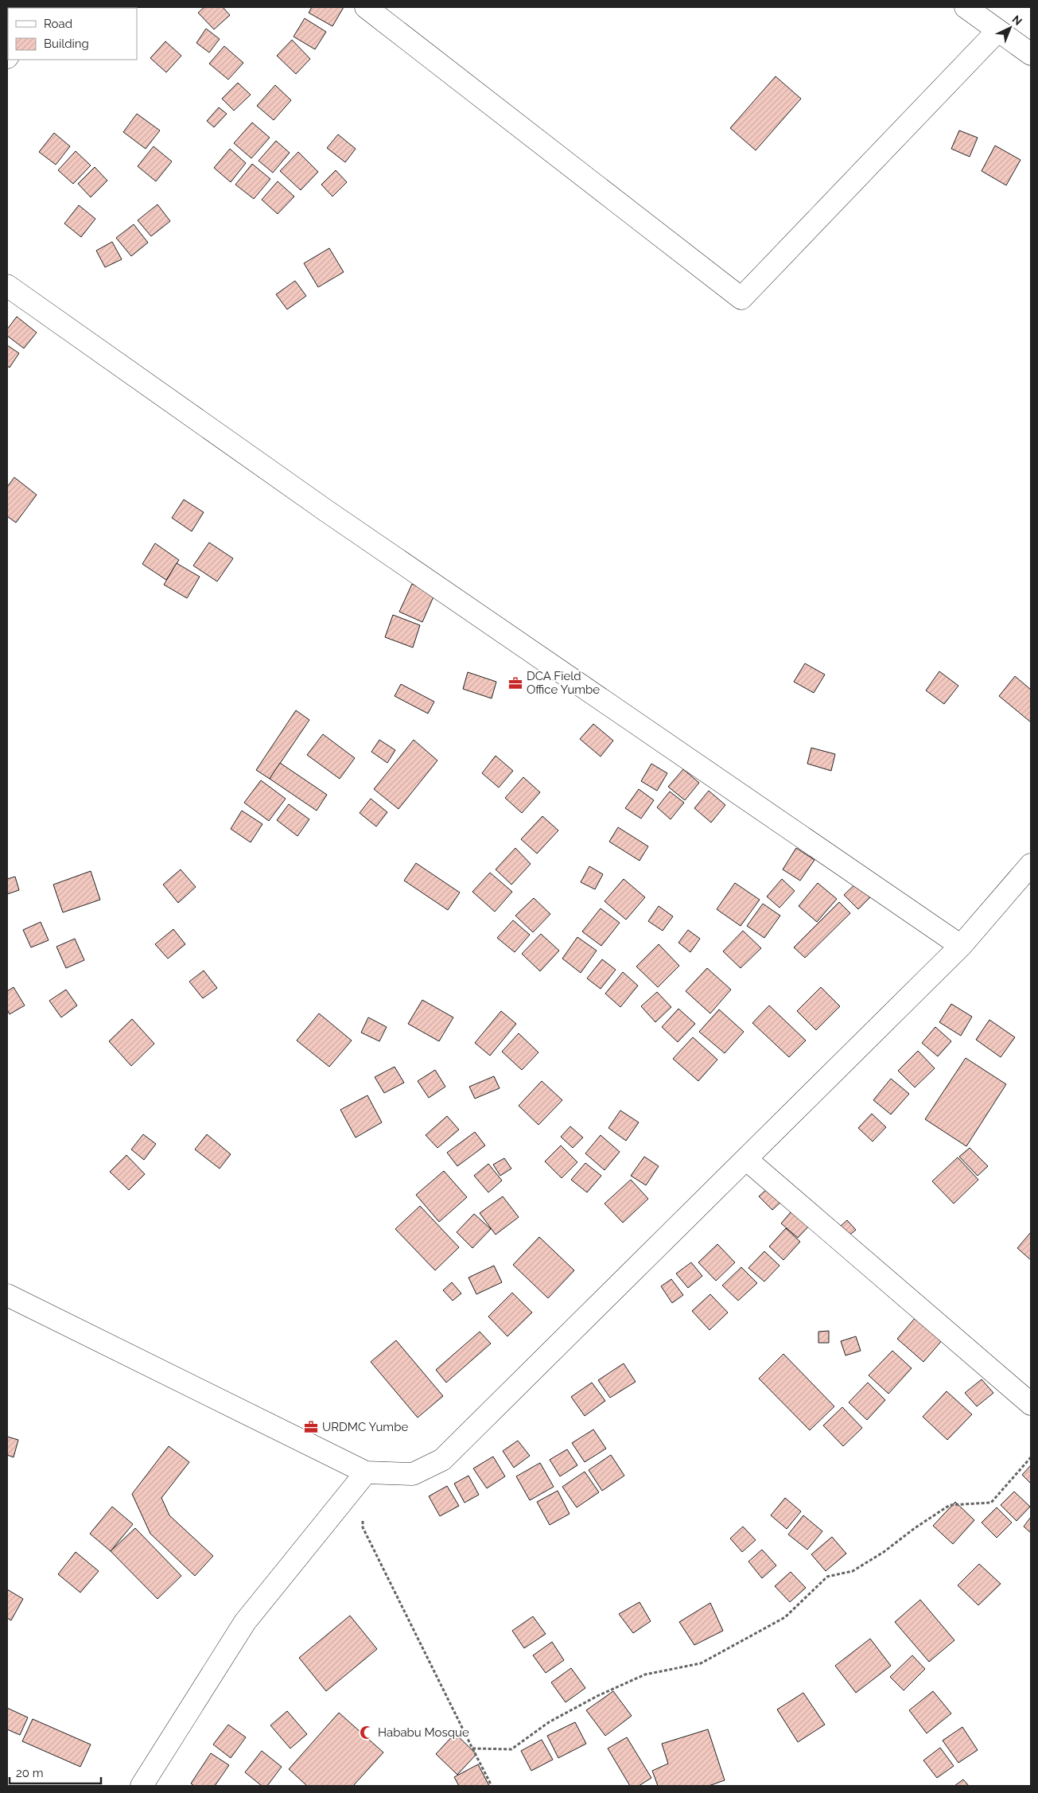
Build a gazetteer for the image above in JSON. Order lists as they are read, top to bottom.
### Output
{
  "places": {
    "office": ["DCA Field Office Yumbe", "URDMC Yumbe"],
    "mosque": ["Hababu Mosque"]
  },
  "legend": ["Road", "Building"],
  "scale_bar": "20 m",
  "north": "top right"
}
